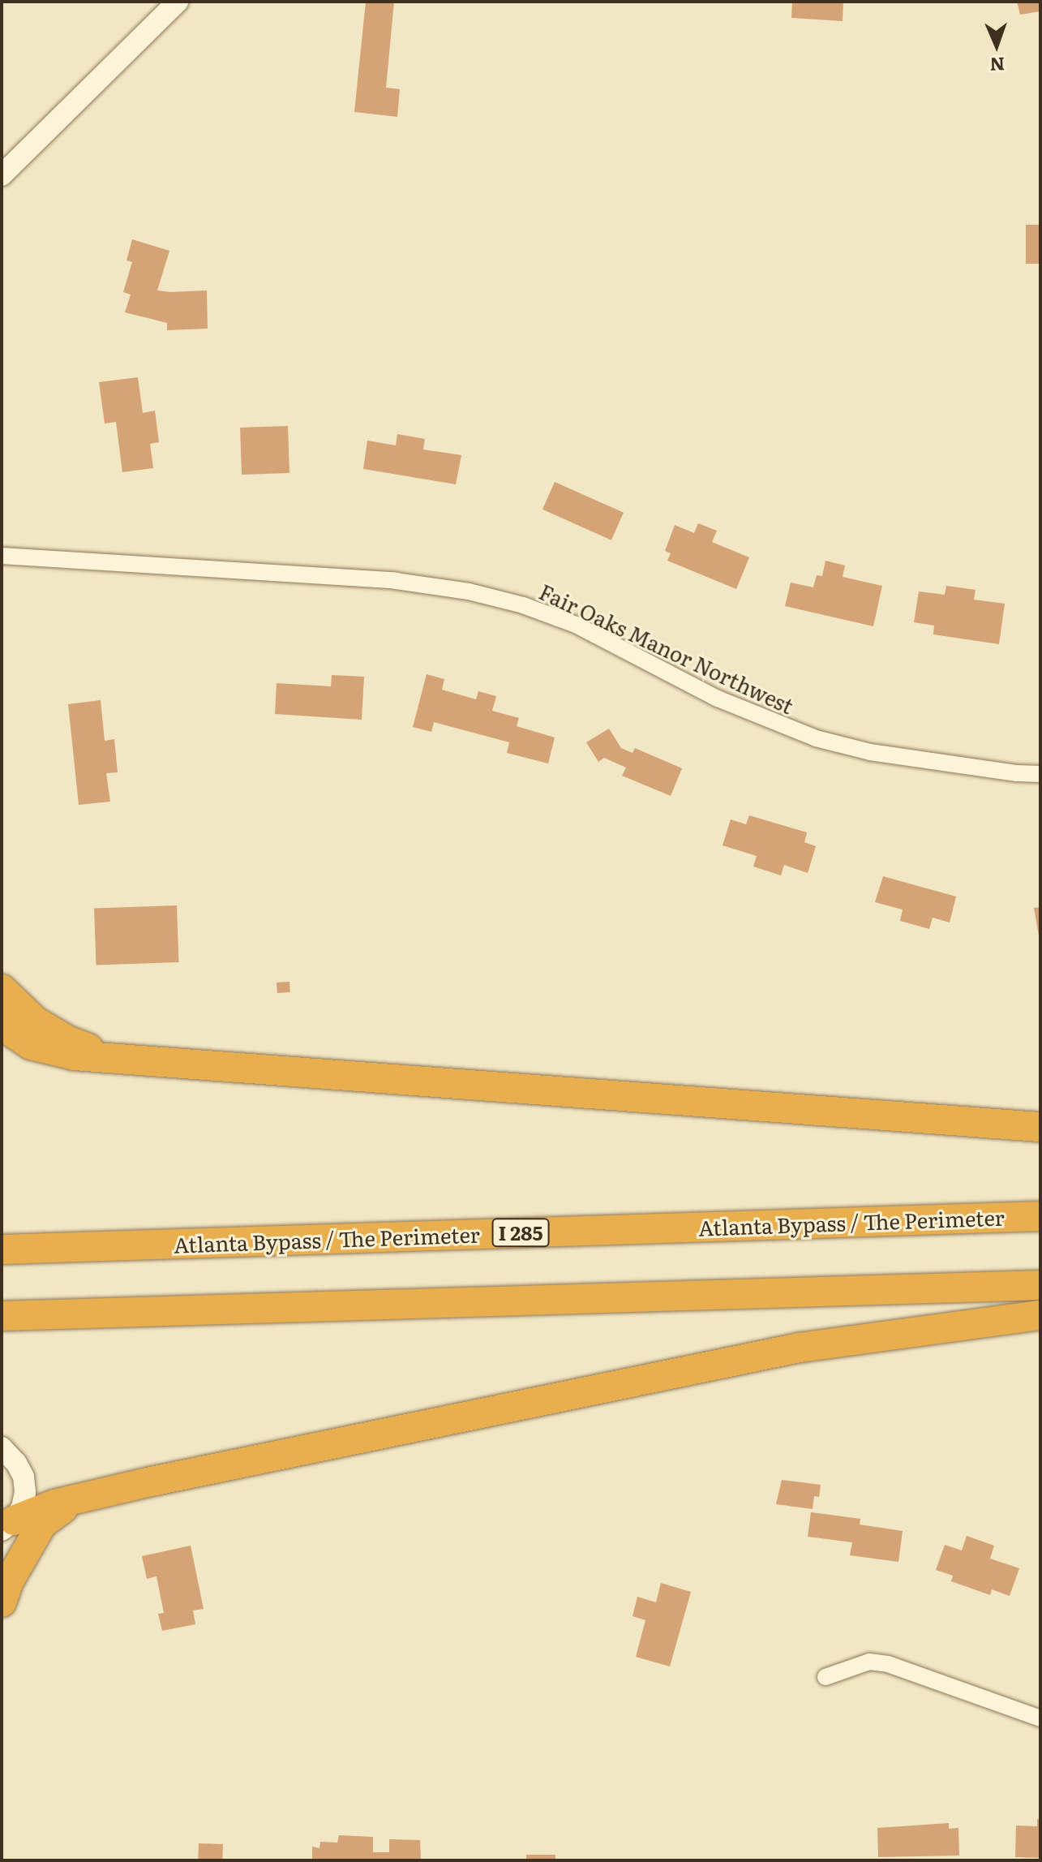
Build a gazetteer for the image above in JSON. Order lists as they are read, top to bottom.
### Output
{
  "streets": {
    "highway": ["Atlanta Bypass / The Perimeter", "I 285"],
    "street": ["Fair Oaks Manor Northwest"]
  },
  "north": "bottom"
}
